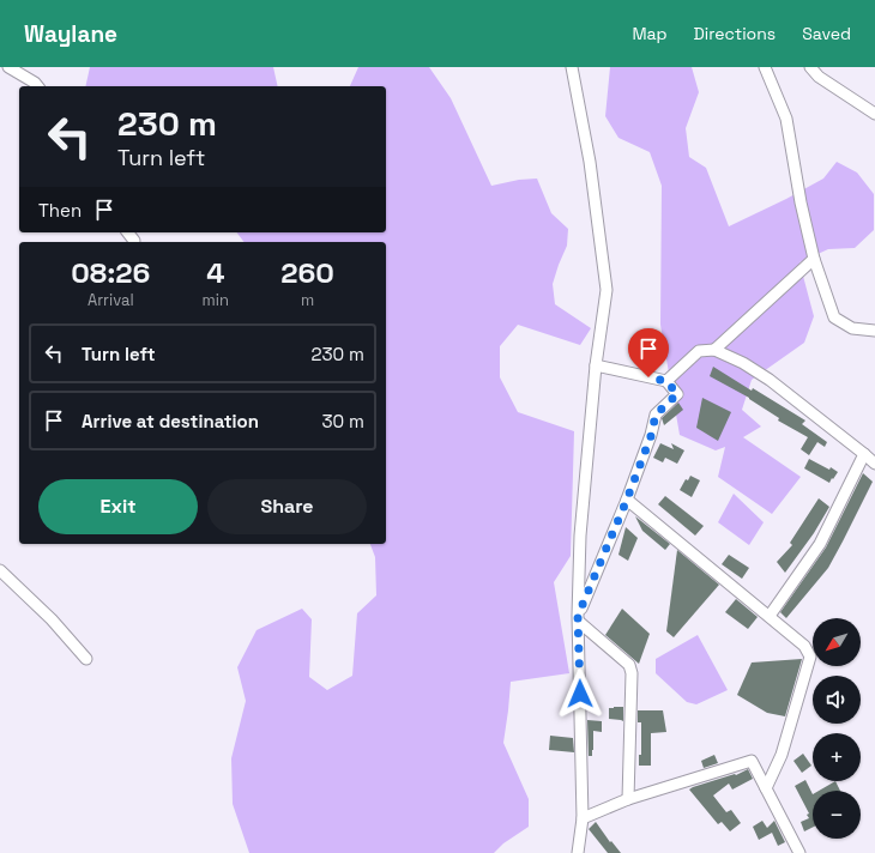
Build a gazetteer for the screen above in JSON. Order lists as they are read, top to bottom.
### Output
{
  "north": "bottom left",
  "page": {
    "header": "Waylane",
    "nav": ["Map", "Directions", "Saved"],
    "turn": ["230 m", "Turn left"],
    "then": "Then",
    "eta": [
      "08:26",
      "Arrival",
      "4",
      "min",
      "260",
      "m"
    ],
    "list": [
      {
        "name": "Turn left",
        "value": "230 m"
      },
      {
        "name": "Arrive at destination",
        "value": "30 m"
      }
    ],
    "buttons": ["Exit", "Share"],
    "map_buttons": ["+", "−"]
  }
}
